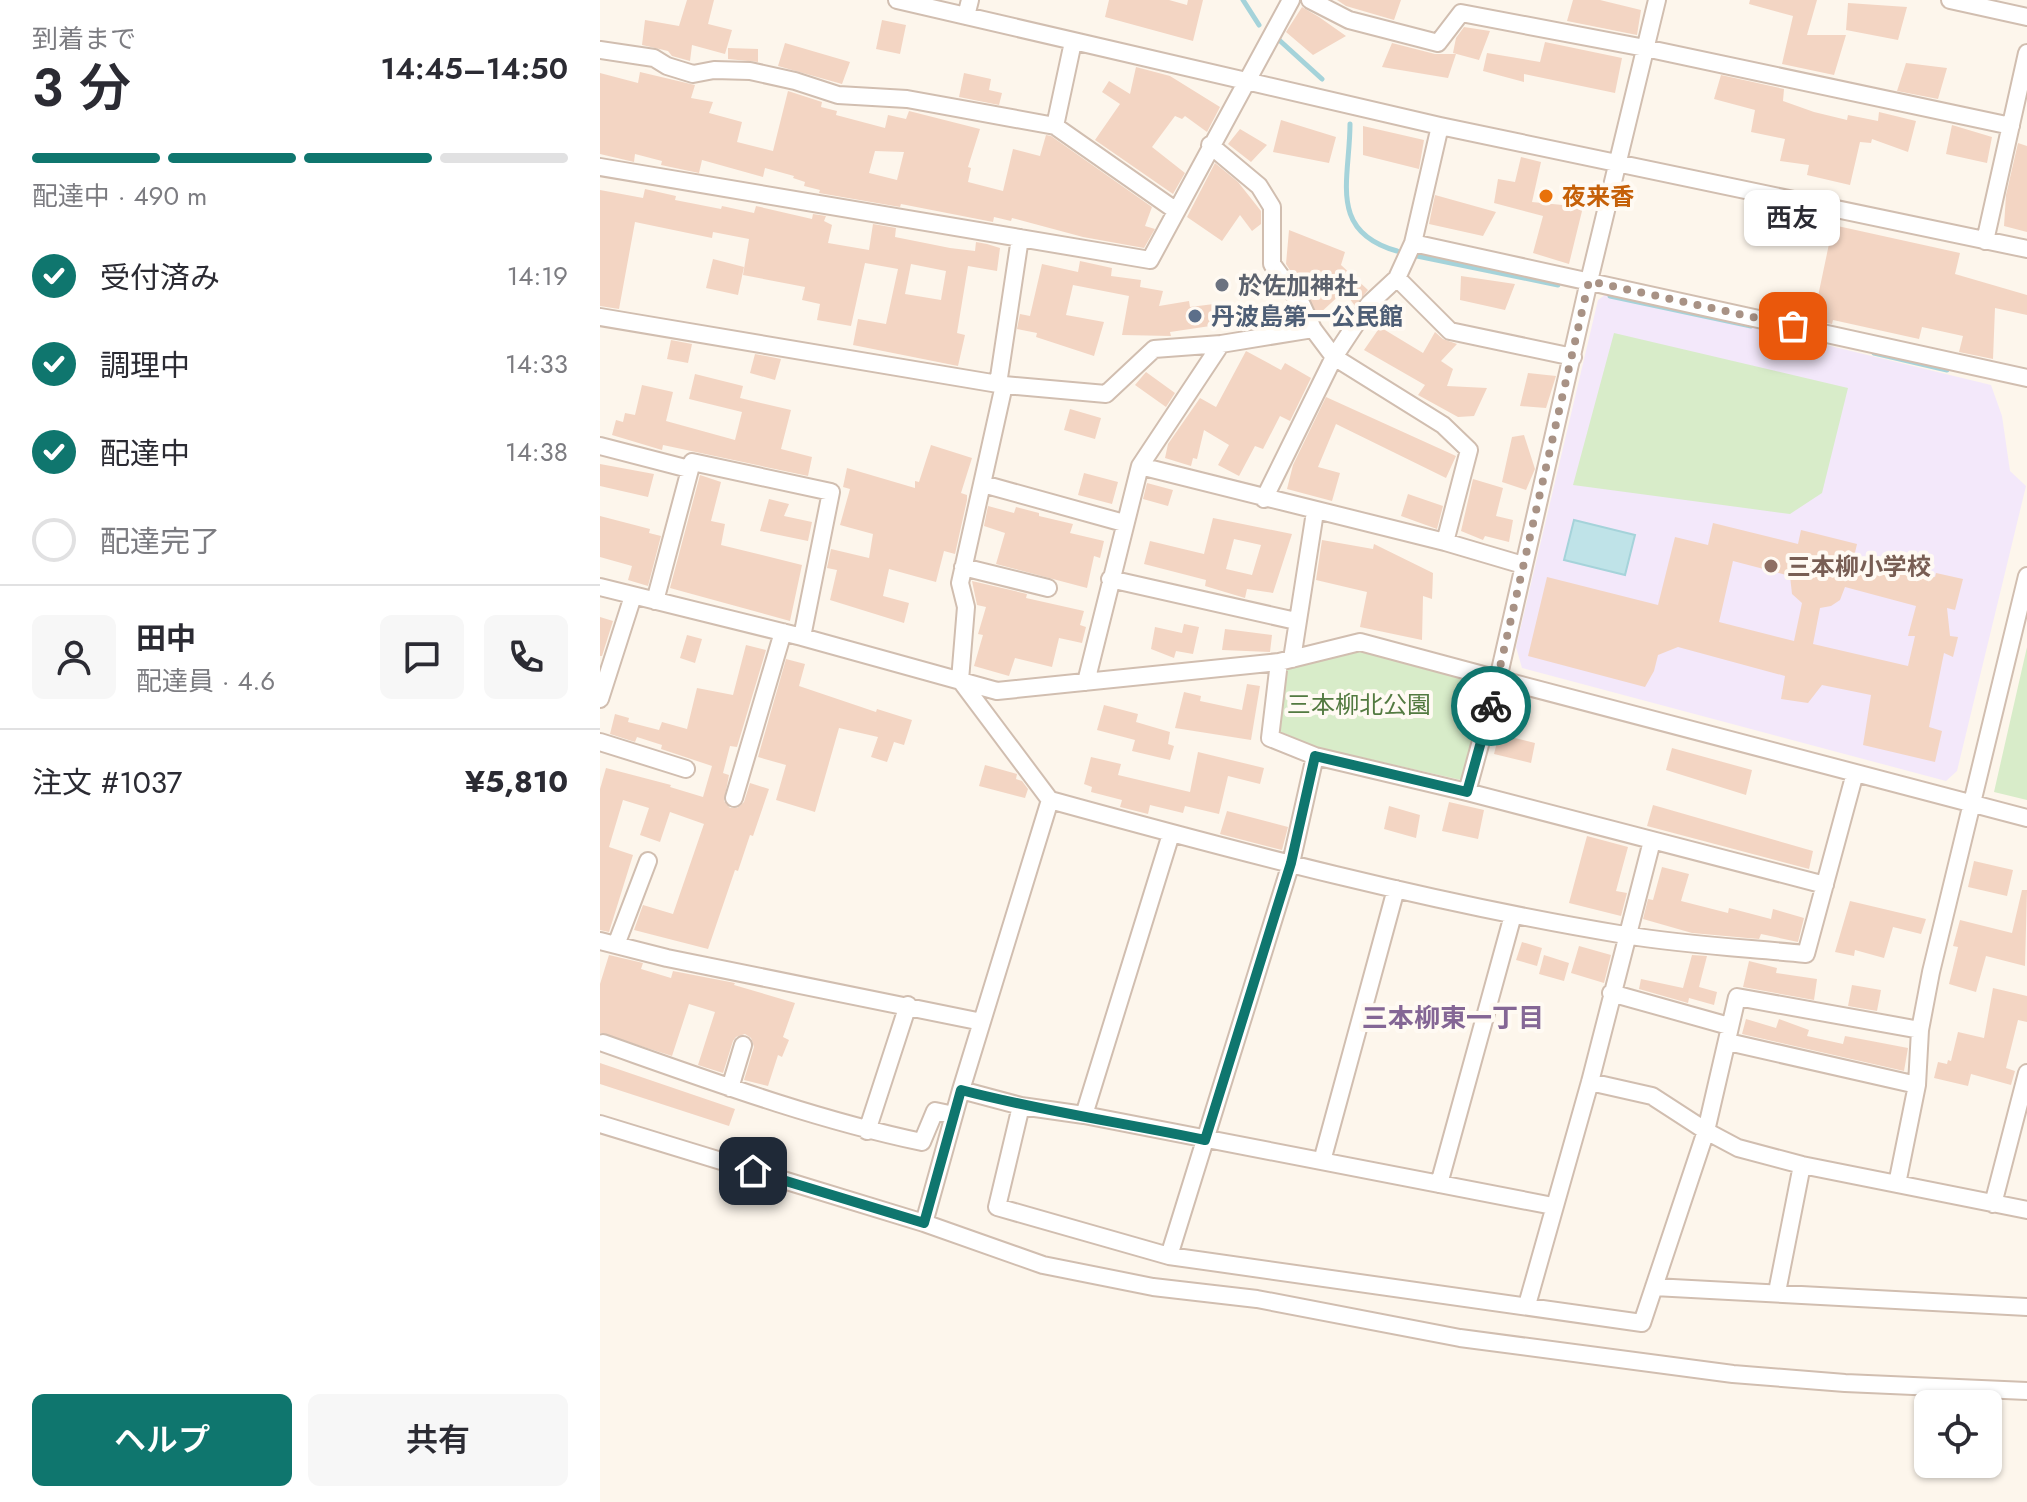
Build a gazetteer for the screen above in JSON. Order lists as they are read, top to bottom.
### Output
{
  "districts": ["三本柳東一丁目"],
  "parks": ["三本柳北公園"],
  "places": [
    "夜来香",
    "於佐加神社",
    "丹波島第一公民館",
    "西友",
    "三本柳小学校"
  ],
  "page": {
    "heading": ["3 分", "到着まで", "14:45–14:50"],
    "panel": [
      "田中",
      "配達員 · 4.6",
      "注文 #1037",
      "¥5,810"
    ],
    "bar": "配達中 · 490 m",
    "bubble": "西友",
    "list": [
      ["受付済み", "14:19"],
      ["調理中", "14:33"],
      ["配達中", "14:38"],
      "配達完了"
    ],
    "buttons": ["ヘルプ", "共有"]
  }
}
